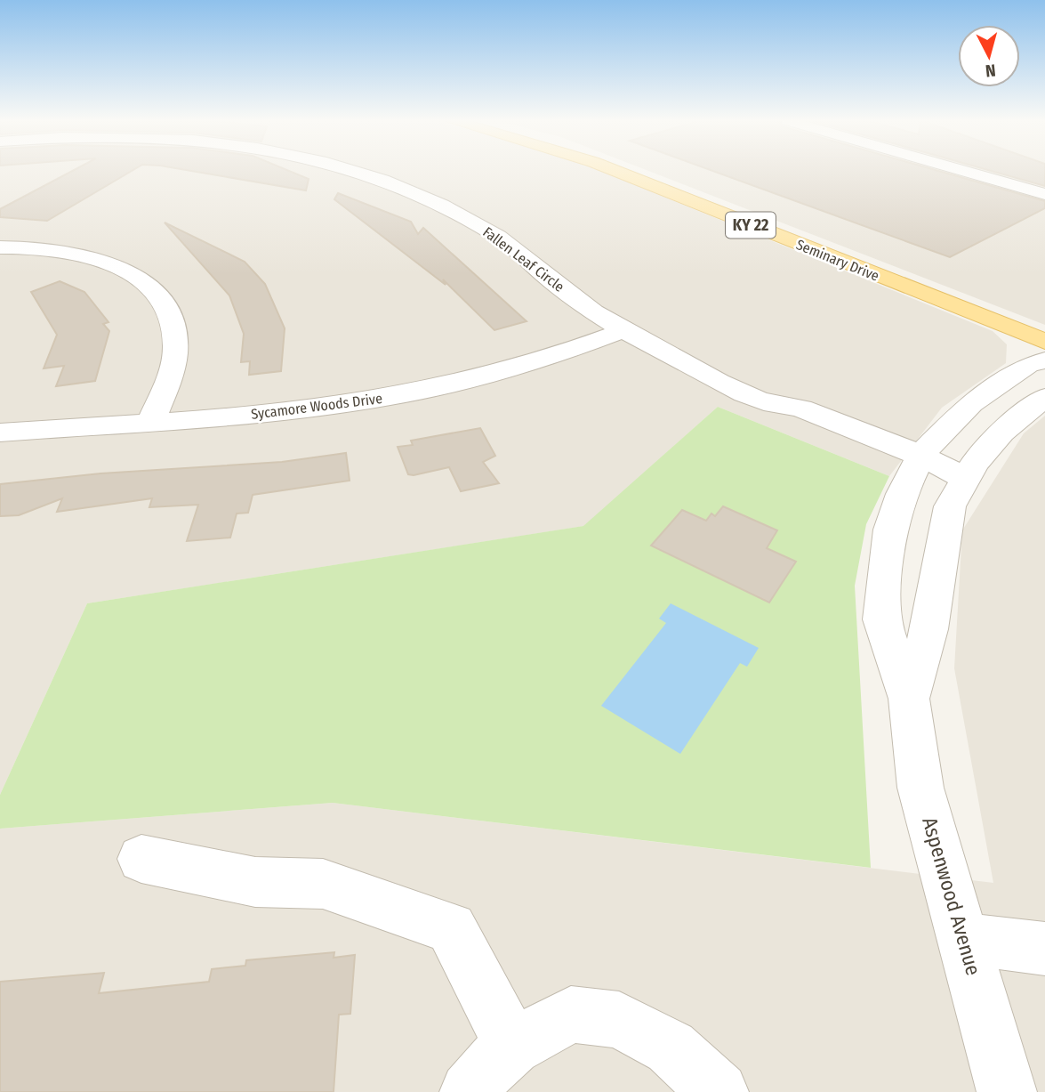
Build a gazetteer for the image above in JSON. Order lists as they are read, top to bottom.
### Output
{
  "streets": {
    "main road": ["KY 22", "Seminary Drive"],
    "street": ["Fallen Leaf Circle", "Sycamore Woods Drive", "Aspenwood Avenue"]
  },
  "crossings": [
    ["Fallen Leaf Circle", "Sycamore Woods Drive"],
    ["Fallen Leaf Circle", "Aspenwood Avenue"]
  ],
  "north": "bottom"
}
